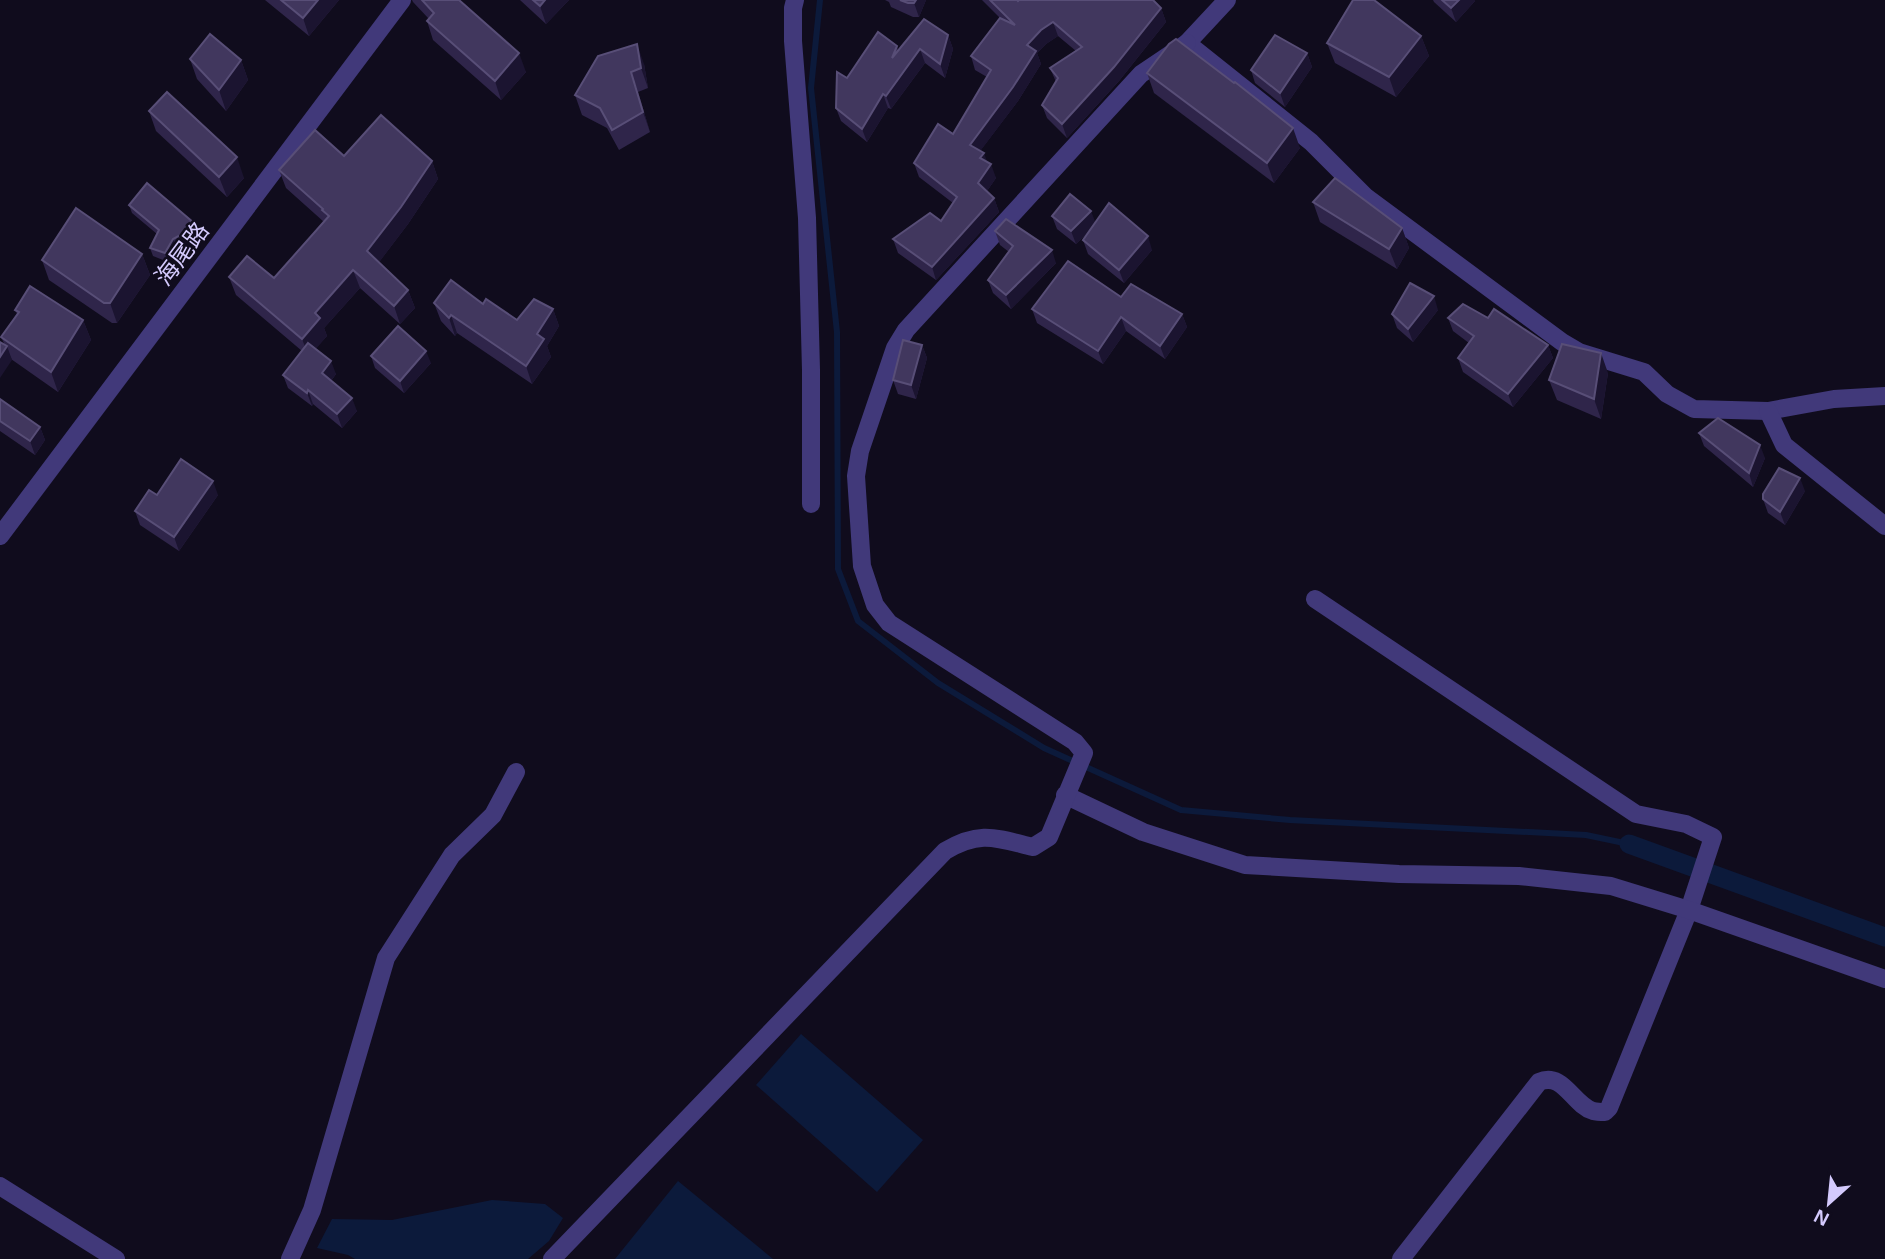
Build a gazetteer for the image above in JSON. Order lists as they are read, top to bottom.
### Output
{
  "streets": {
    "street": ["海尾路"]
  },
  "north": "bottom left"
}
